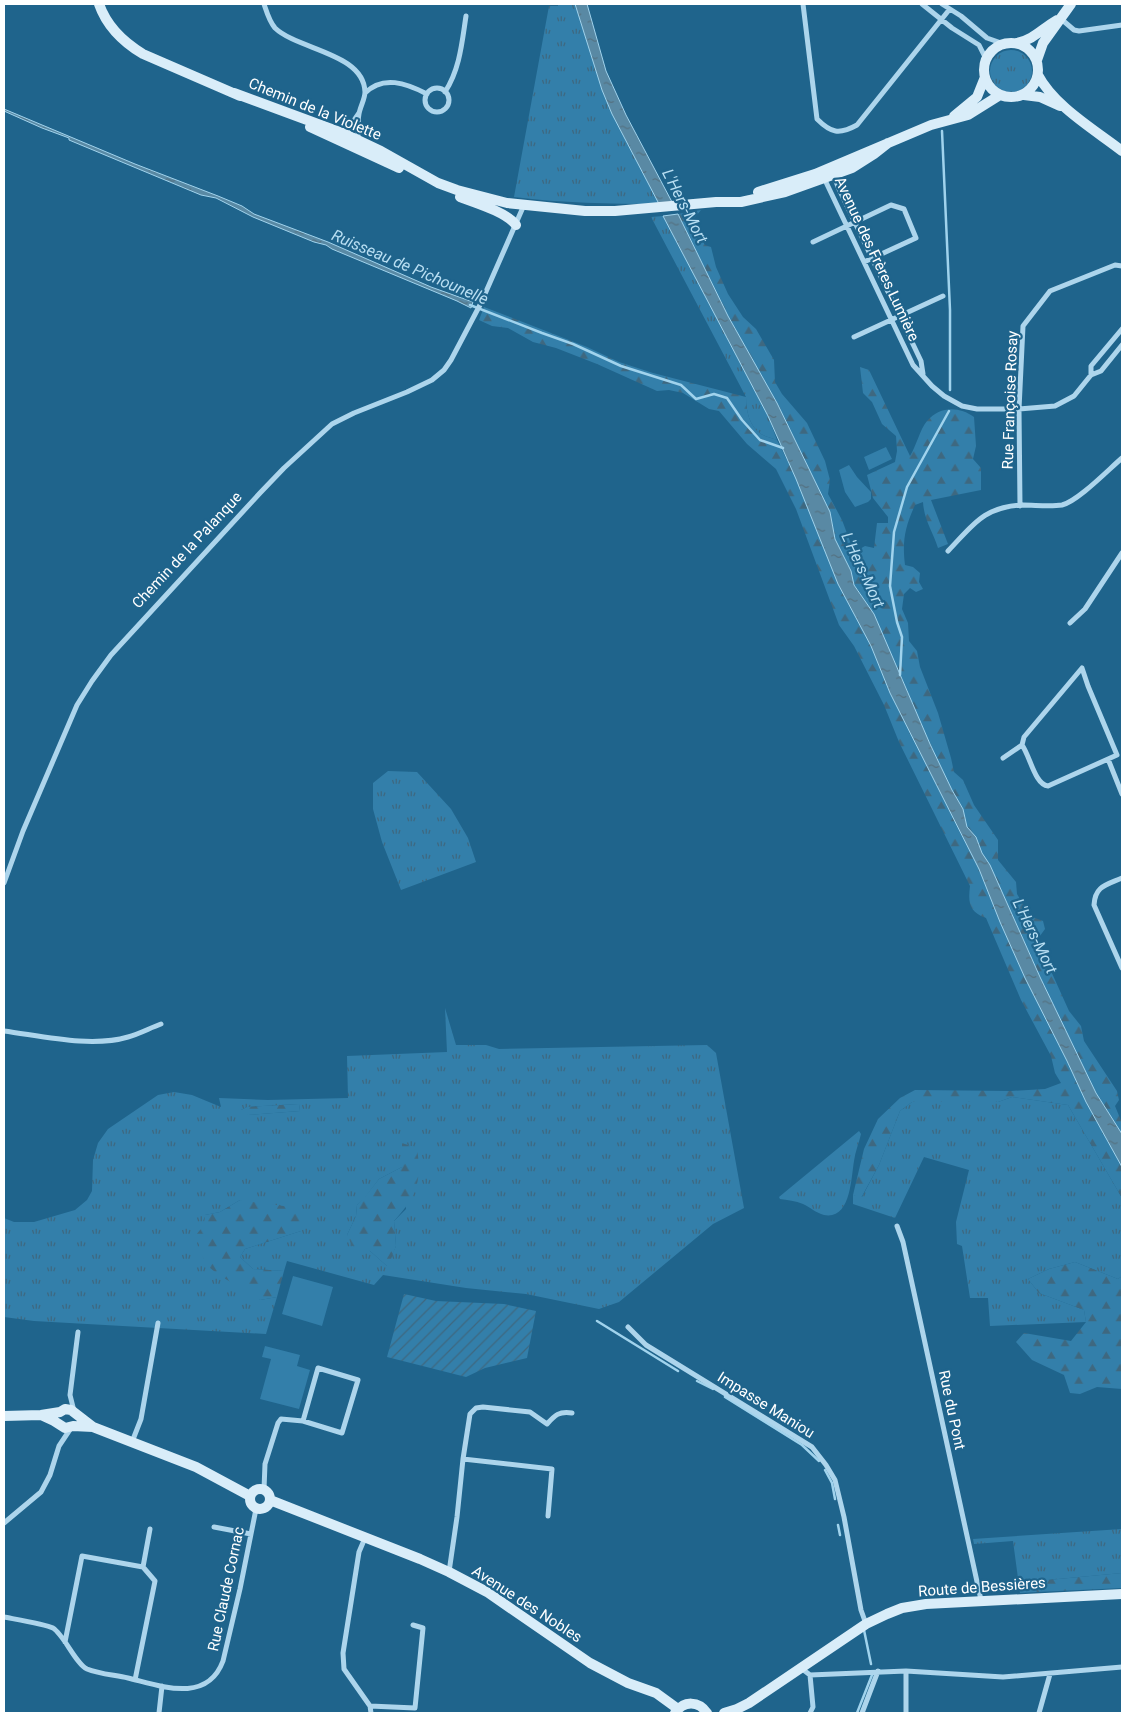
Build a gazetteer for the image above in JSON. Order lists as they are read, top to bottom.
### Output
{
  "streets": {
    "street": [
      "Chemin de la Violette",
      "Avenue des Frères Lumière",
      "Rue Françoise Rosay",
      "Chemin de la Palanque",
      "Impasse Maniou",
      "Rue du Pont",
      "Route de Bessières",
      "Rue Claude Cornac",
      "Avenue des Nobles"
    ]
  },
  "crossings": [
    ["Chemin de la Violette", "Chemin de la Palanque"],
    ["Avenue des Frères Lumière", "Rue Françoise Rosay"],
    ["Impasse Maniou", "Route de Bessières"],
    ["Rue du Pont", "Route de Bessières"],
    ["Rue Claude Cornac", "Avenue des Nobles"]
  ],
  "water": ["L'Hers-Mort", "Ruisseau de Pichounelle"]
}
